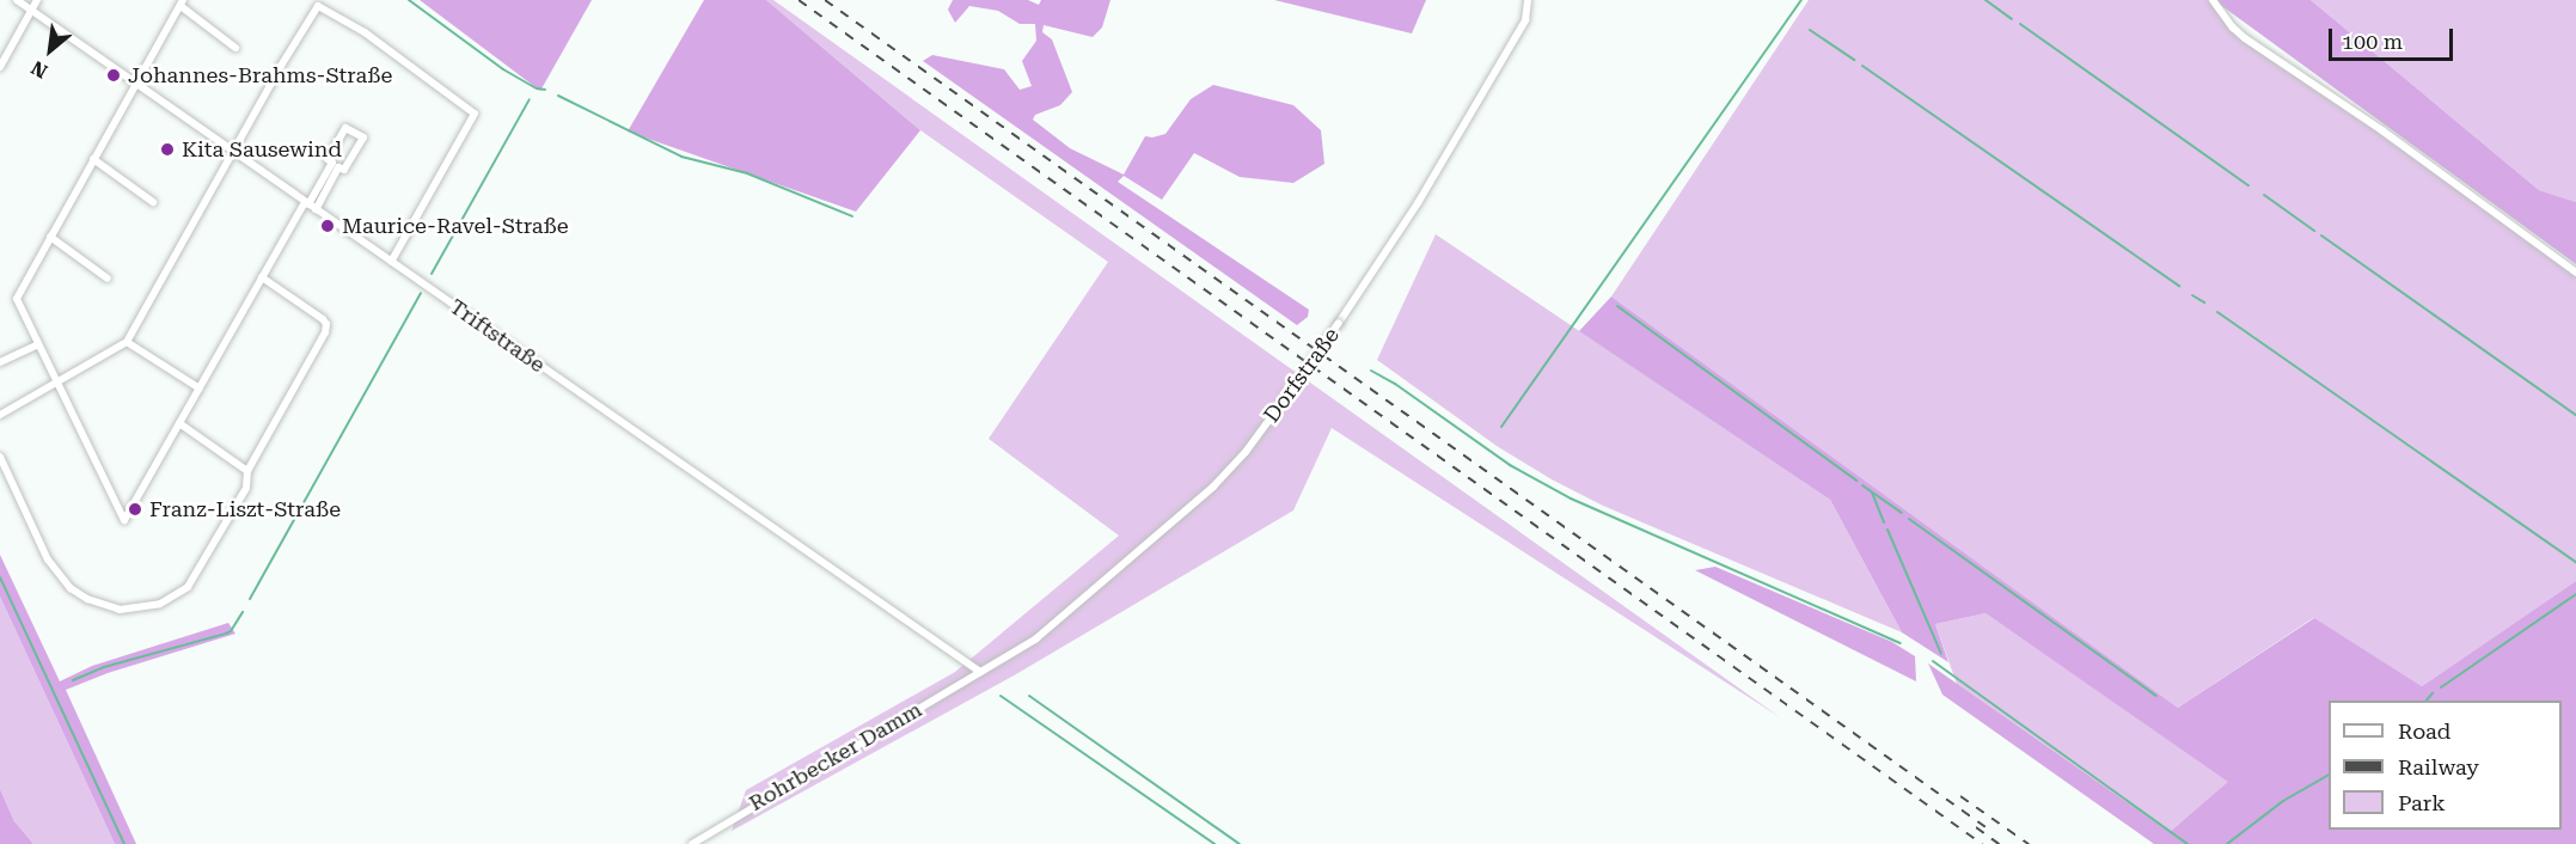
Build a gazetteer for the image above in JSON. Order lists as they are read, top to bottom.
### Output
{
  "streets": {
    "street": ["Triftstraße", "Dorfstraße", "Rohrbecker Damm"]
  },
  "crossings": [
    ["Triftstraße", "Dorfstraße"],
    ["Triftstraße", "Rohrbecker Damm"],
    ["Dorfstraße", "Rohrbecker Damm"]
  ],
  "places": [
    "Johannes-Brahms-Straße",
    "Kita Sausewind",
    "Maurice-Ravel-Straße",
    "Franz-Liszt-Straße"
  ],
  "legend": ["Road", "Railway", "Park"],
  "scale_bar": "100 m",
  "north": "bottom left"
}
